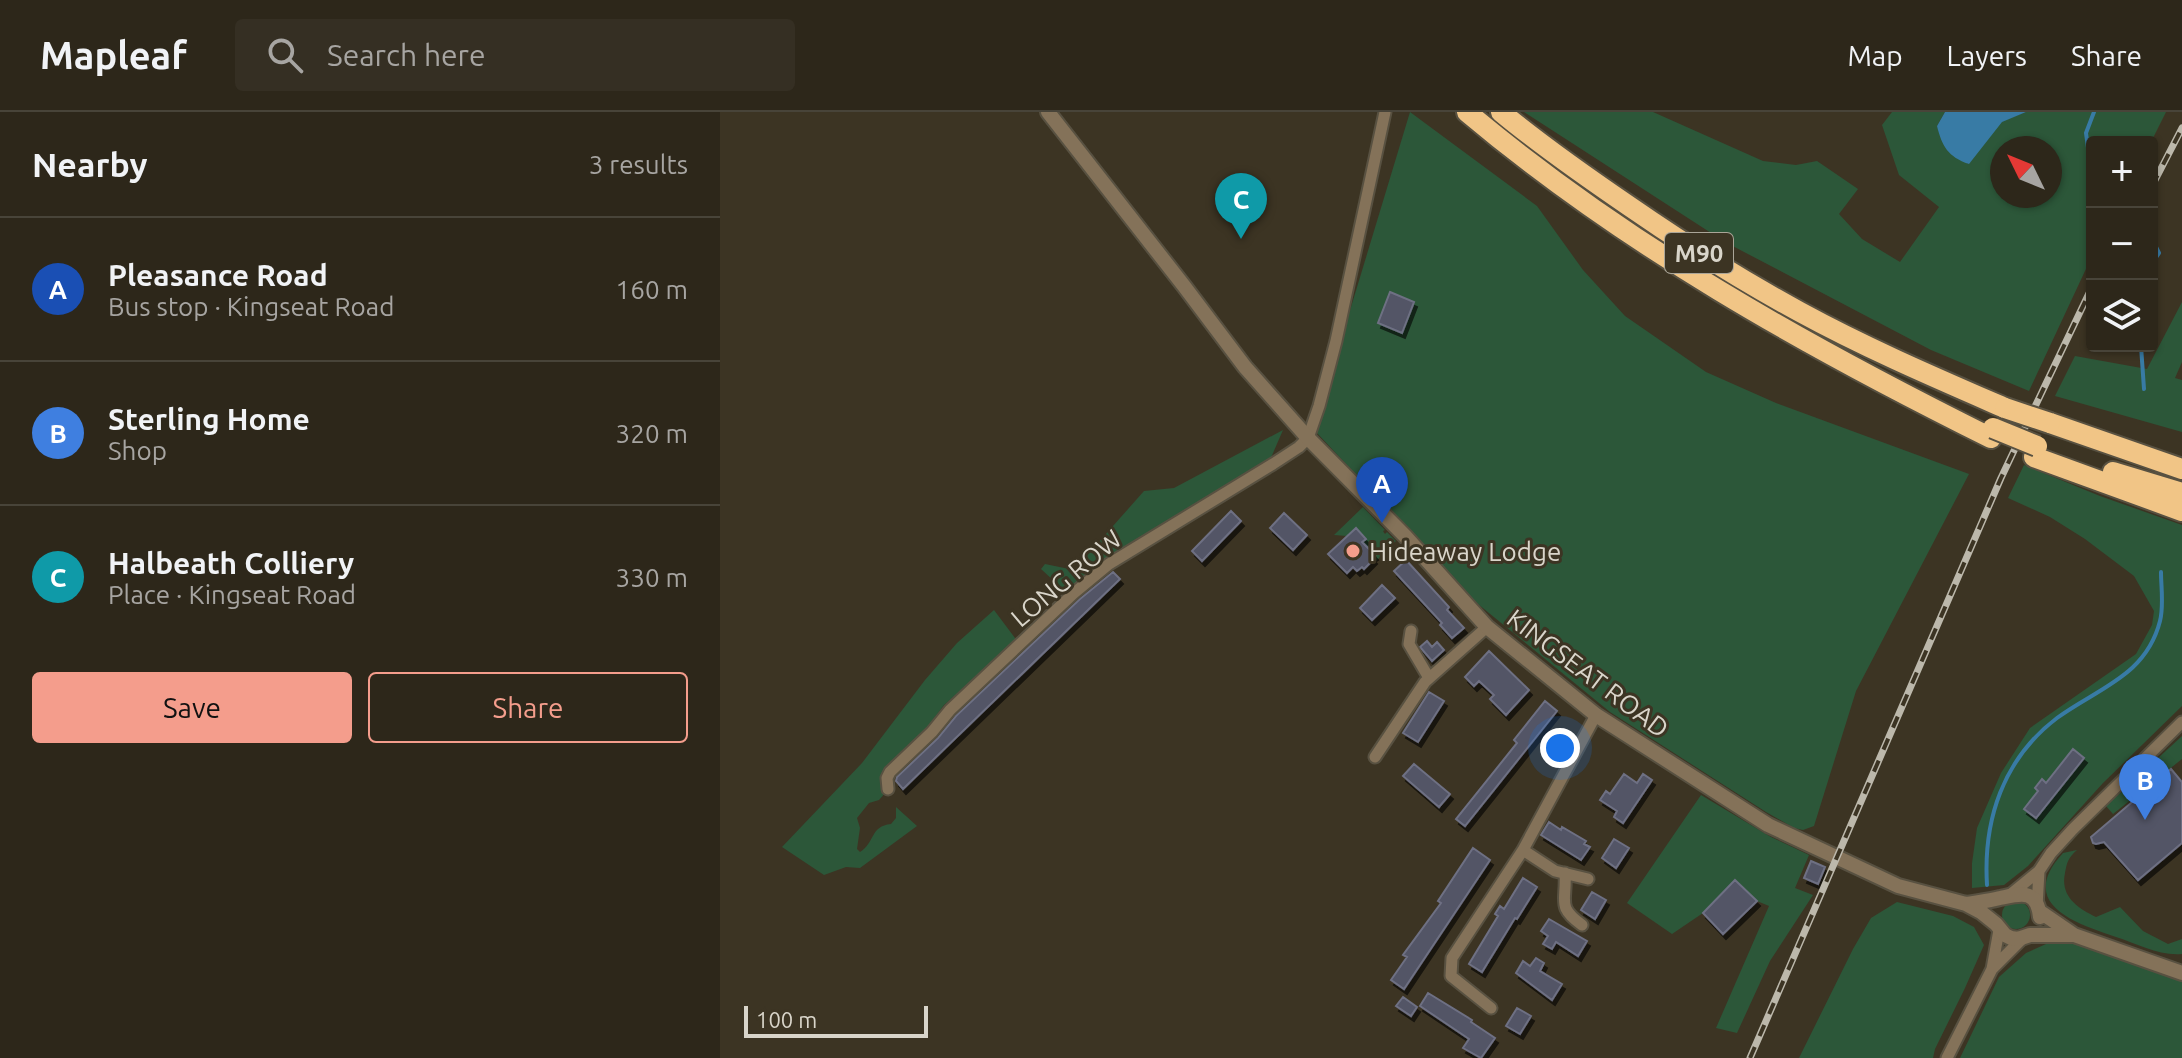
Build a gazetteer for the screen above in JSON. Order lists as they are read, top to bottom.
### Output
{
  "streets": {
    "highway": ["M90"],
    "street": ["LONG ROW", "KINGSEAT ROAD"]
  },
  "crossings": [
    ["LONG ROW", "KINGSEAT ROAD"]
  ],
  "places": ["Hideaway Lodge"],
  "scale_bar": "100 m",
  "north": "top left",
  "page": {
    "header": "Mapleaf",
    "search": "Search here",
    "nav": ["Map", "Layers", "Share"],
    "heading": ["Nearby", "3 results"],
    "map_buttons": ["+", "−"],
    "pins": ["C", "A", "B"],
    "list": [
      {
        "mark": "A",
        "name": "Pleasance Road",
        "note": "Bus stop · Kingseat Road",
        "value": "160 m"
      },
      {
        "mark": "B",
        "name": "Sterling Home",
        "note": "Shop",
        "value": "320 m"
      },
      {
        "mark": "C",
        "name": "Halbeath Colliery",
        "note": "Place · Kingseat Road",
        "value": "330 m"
      }
    ],
    "buttons": ["Save", "Share"],
    "scale": "100 m"
  }
}
